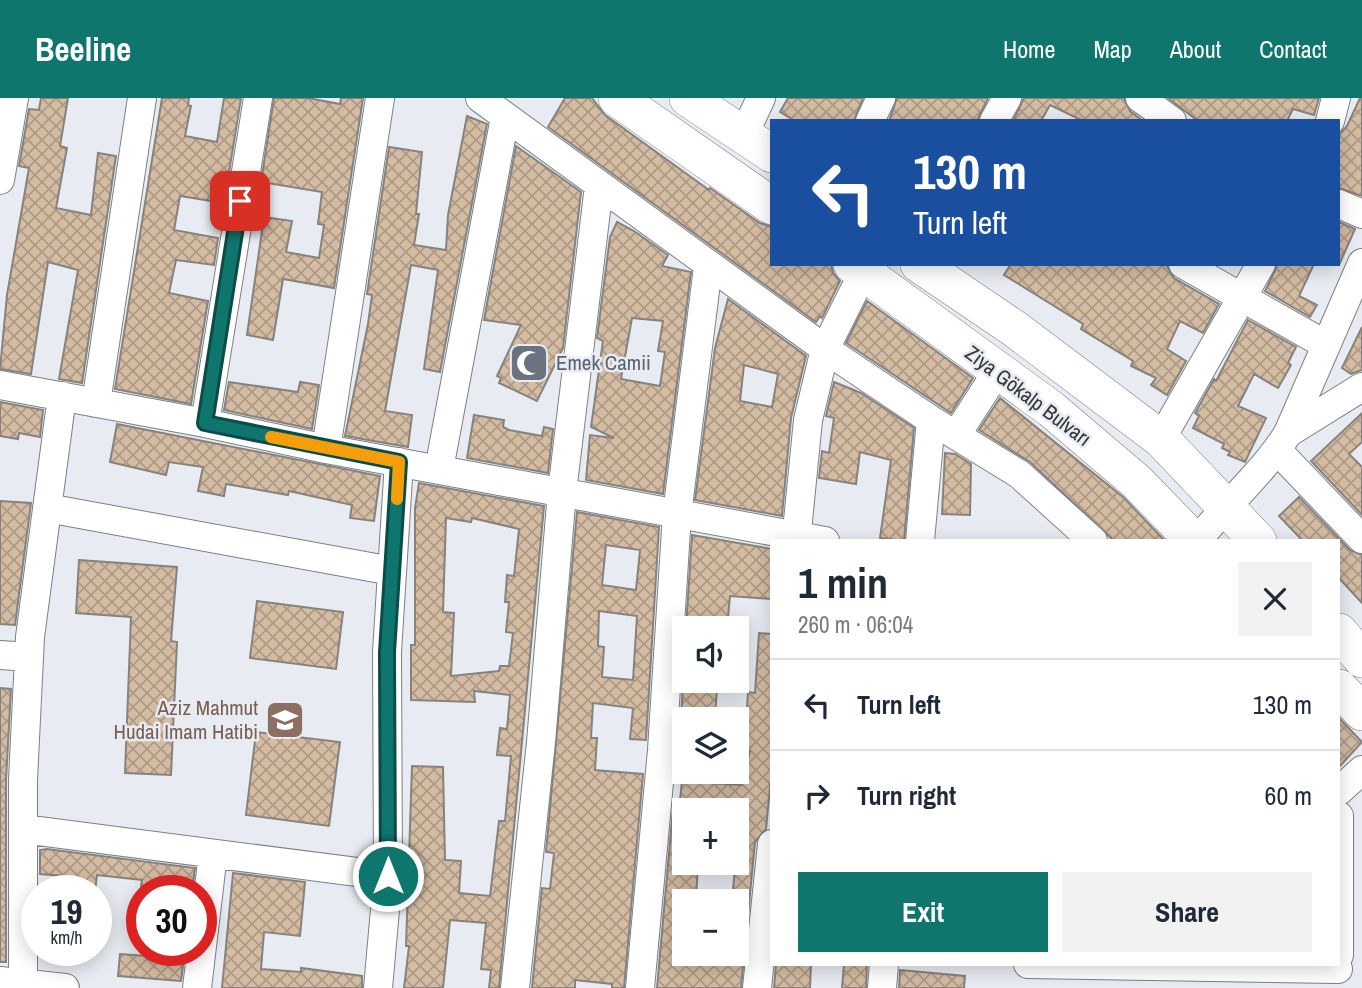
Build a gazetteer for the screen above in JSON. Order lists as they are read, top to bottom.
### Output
{
  "streets": {
    "main road": ["Ziya Gökalp Bulvarı"]
  },
  "places": {
    "mosque": ["Emek Camii"],
    "school or university": ["Aziz Mahmut Hudai Imam Hatibi"]
  },
  "page": {
    "header": "Beeline",
    "nav": [
      "Home",
      "Map",
      "About",
      "Contact"
    ],
    "turn": ["130 m", "Turn left"],
    "heading": ["1 min", "260 m · 06:04"],
    "map_buttons": ["+", "−"],
    "list": [
      {
        "name": "Turn left",
        "value": "130 m"
      },
      {
        "name": "Turn right",
        "value": "60 m"
      }
    ],
    "buttons": ["Exit", "Share"],
    "speed": "19 km/h",
    "limit": "30"
  }
}
